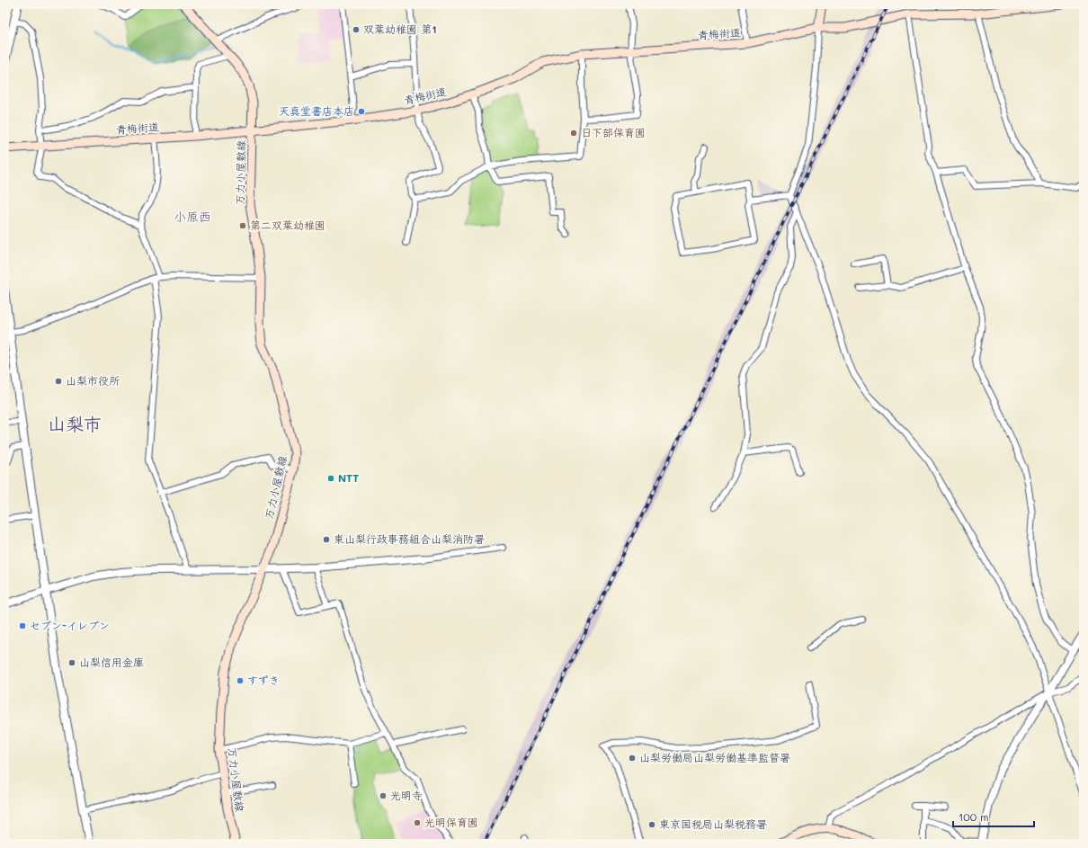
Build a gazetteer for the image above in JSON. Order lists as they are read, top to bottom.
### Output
{
  "streets": {
    "main road": ["青梅街道", "万力小屋敷線"]
  },
  "crossings": [
    ["青梅街道", "万力小屋敷線"]
  ],
  "districts": ["小原西", "山梨市"],
  "places": [
    "双葉幼稚園 第1",
    "天真堂書店本店",
    "日下部保育園",
    "第二双葉幼稚園",
    "山梨市役所",
    "NTT",
    "東山梨行政事務組合山梨消防署",
    "セブン-イレブン",
    "山梨信用金庫",
    "すずき",
    "山梨労働局山梨労働基準監督署",
    "光明寺",
    "光明保育園",
    "東京国税局山梨税務署"
  ],
  "scale_bar": "100 m"
}
